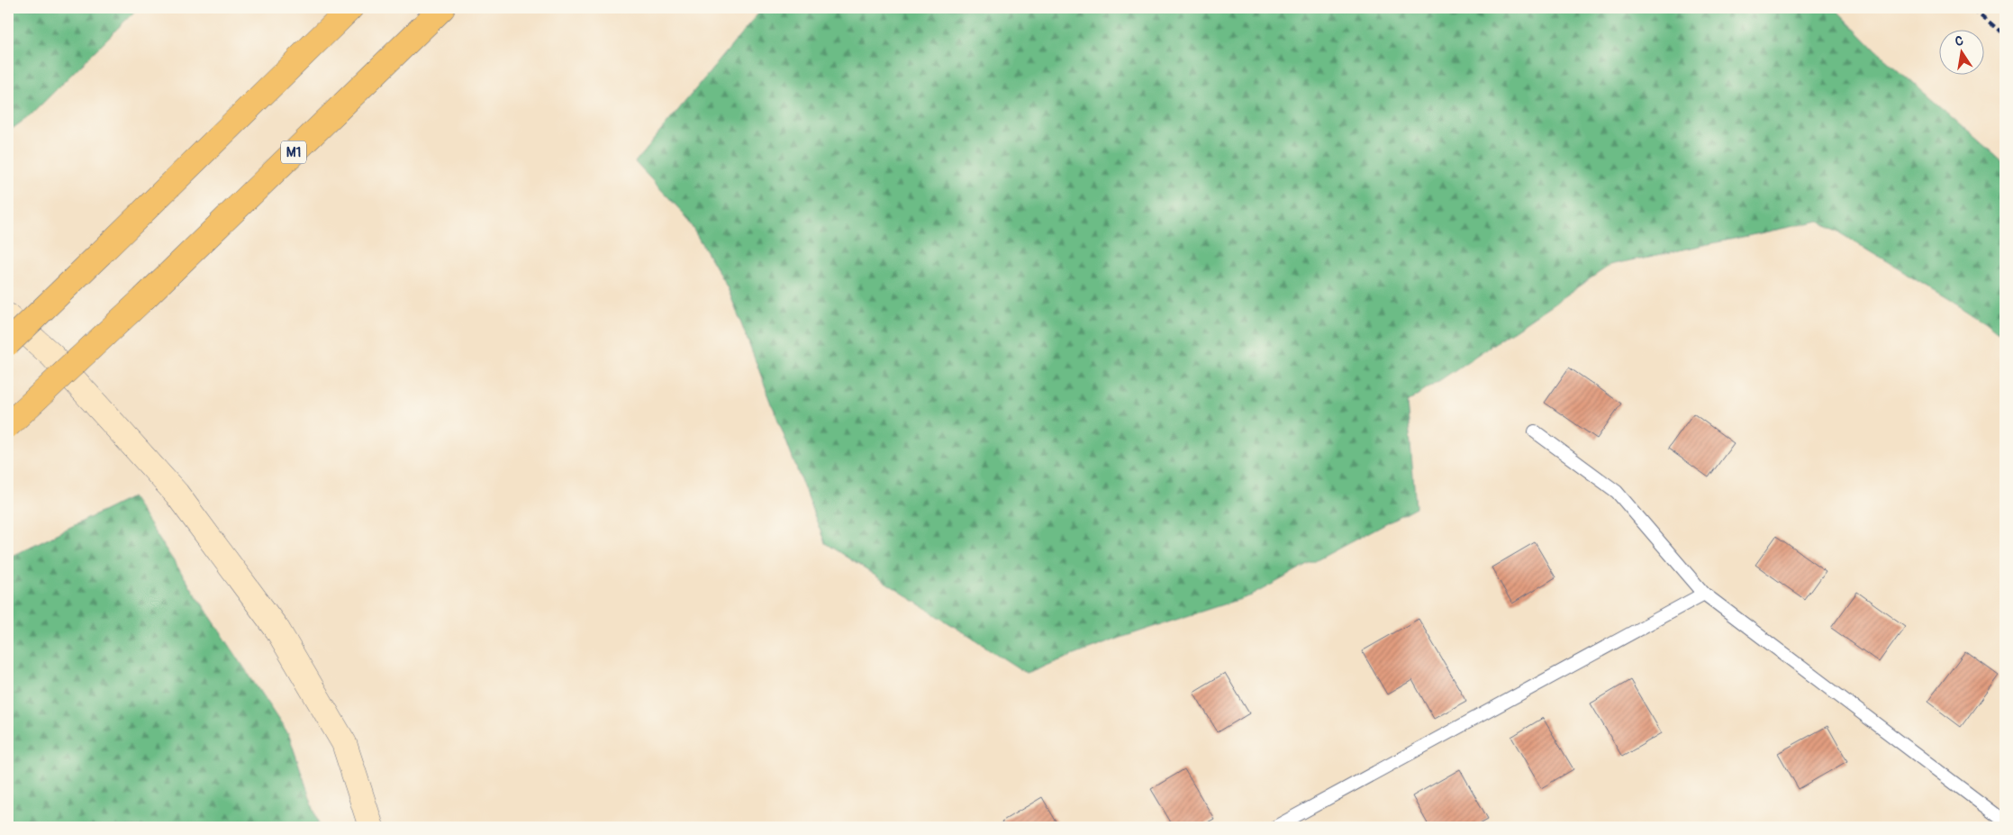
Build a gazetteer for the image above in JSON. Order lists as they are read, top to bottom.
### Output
{
  "streets": {
    "highway": ["М1"]
  },
  "north": "top"
}
